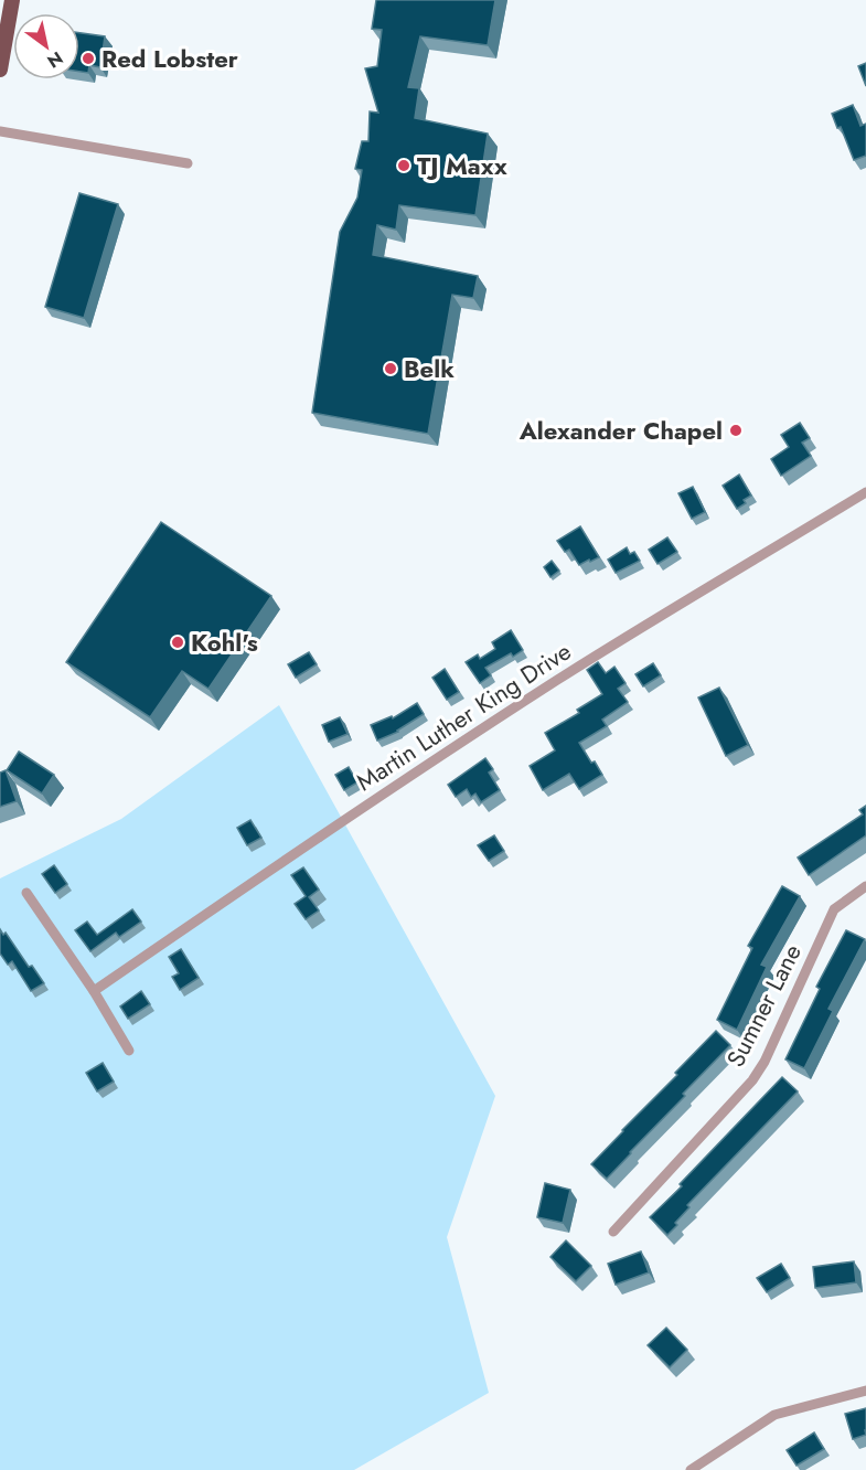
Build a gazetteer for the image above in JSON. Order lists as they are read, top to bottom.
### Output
{
  "streets": {
    "street": ["Martin Luther King Drive", "Sumner Lane"]
  },
  "places": [
    "Red Lobster",
    "TJ Maxx",
    "Belk",
    "Alexander Chapel",
    "Kohl's"
  ],
  "north": "bottom right"
}
